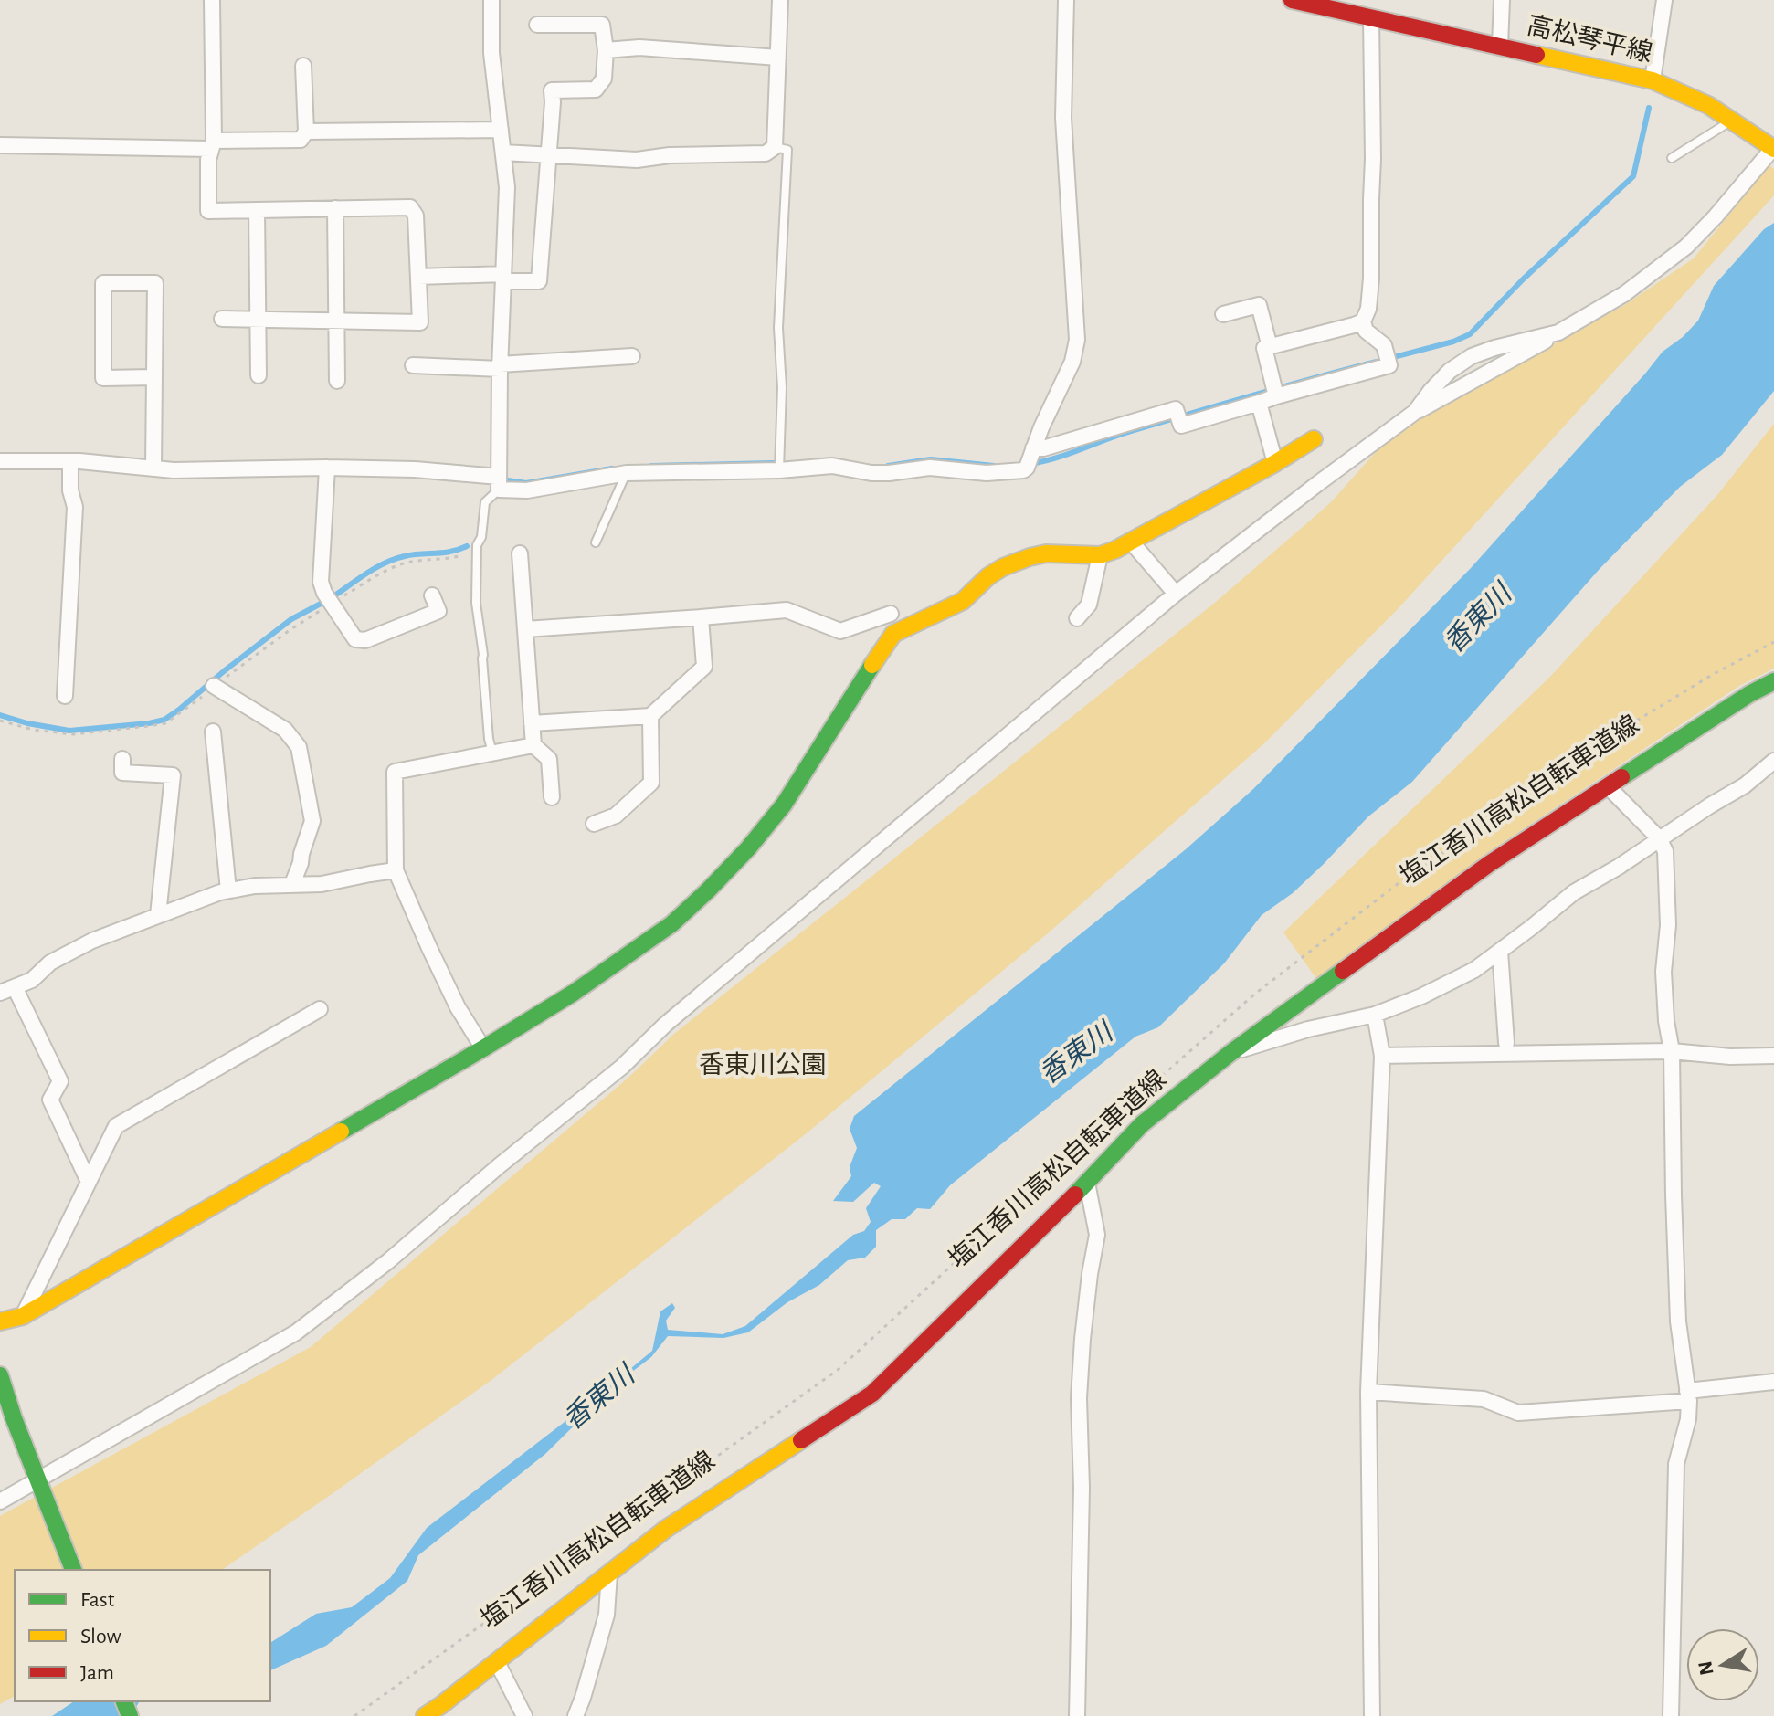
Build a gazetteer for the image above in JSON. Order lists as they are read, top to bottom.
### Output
{
  "streets": {
    "street": ["高松琴平線"],
    "path": ["塩江香川高松自転車道線"]
  },
  "water": ["香東川"],
  "parks": ["香東川公園"],
  "legend": ["Fast", "Slow", "Jam"],
  "north": "left"
}
